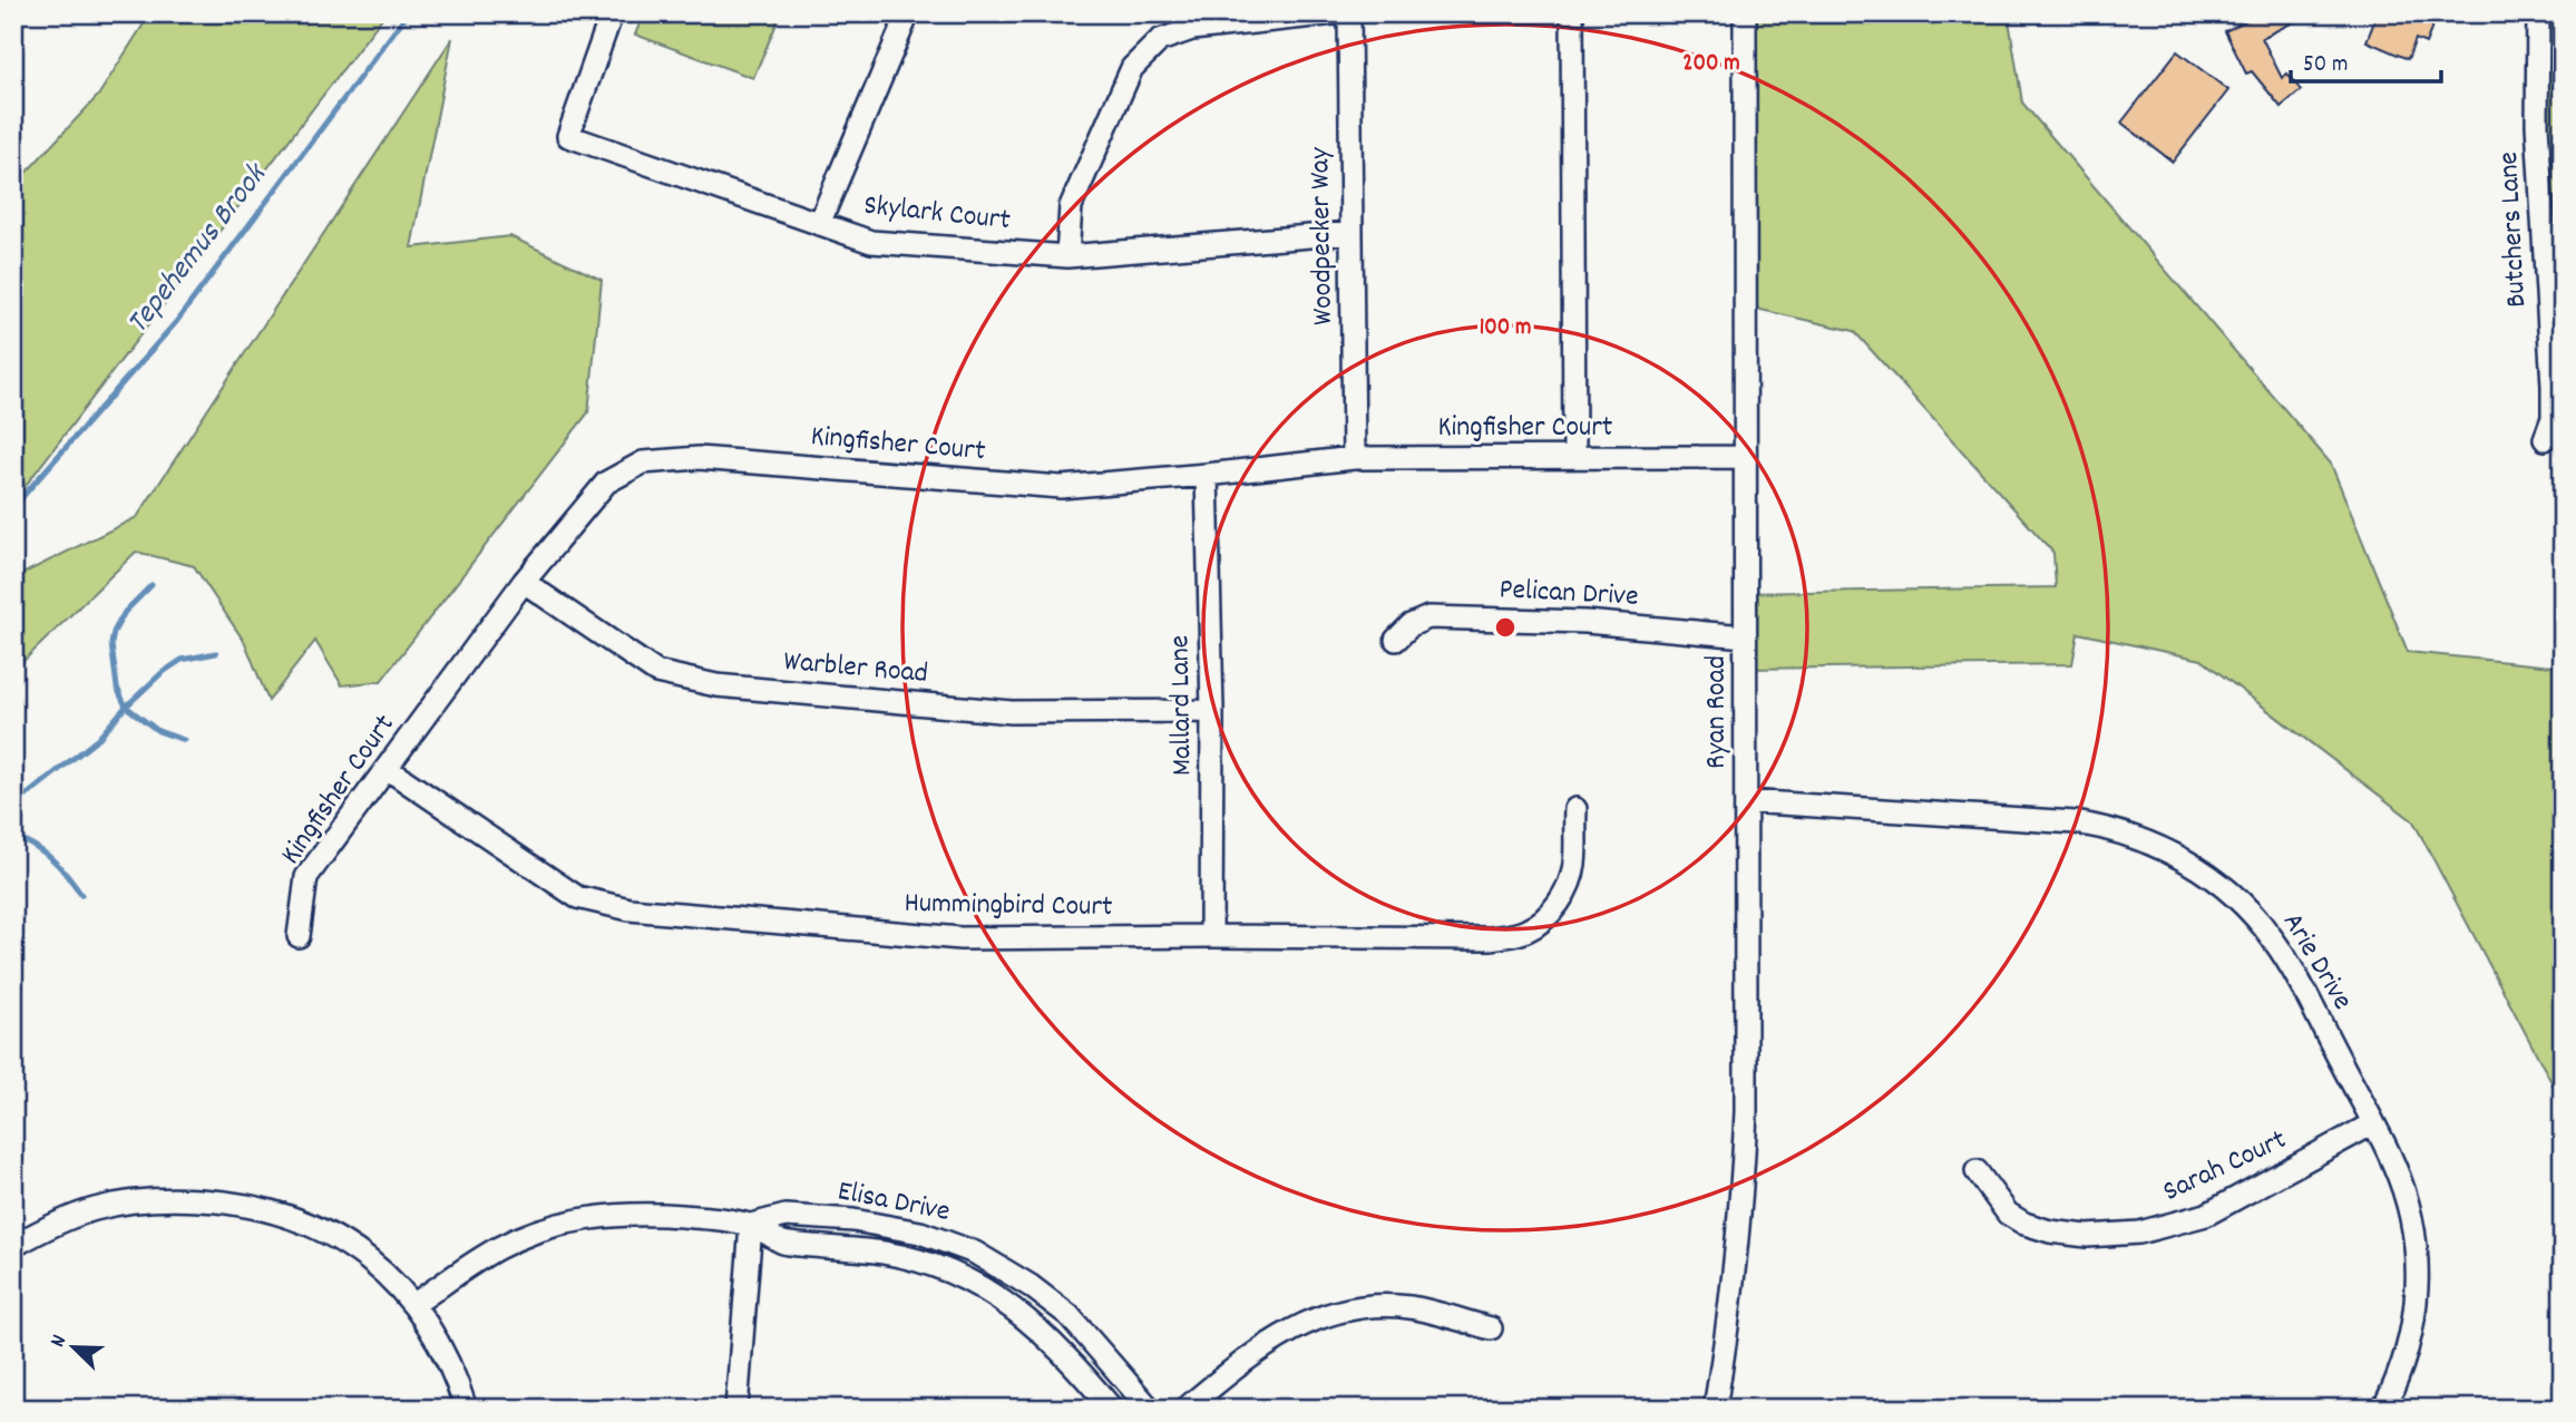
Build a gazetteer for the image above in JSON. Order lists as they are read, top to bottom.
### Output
{
  "streets": {
    "street": [
      "Skylark Court",
      "Butchers Lane",
      "Woodpecker Way",
      "Kingfisher Court",
      "Pelican Drive",
      "Warbler Road",
      "Mallard Lane",
      "Ryan Road",
      "Hummingbird Court",
      "Arie Drive",
      "Sarah Court",
      "Elisa Drive"
    ]
  },
  "crossings": [
    ["Skylark Court", "Woodpecker Way"],
    ["Woodpecker Way", "Kingfisher Court"],
    ["Kingfisher Court", "Warbler Road"],
    ["Kingfisher Court", "Mallard Lane"],
    ["Kingfisher Court", "Ryan Road"],
    ["Kingfisher Court", "Hummingbird Court"],
    ["Pelican Drive", "Ryan Road"],
    ["Warbler Road", "Mallard Lane"],
    ["Mallard Lane", "Hummingbird Court"],
    ["Ryan Road", "Arie Drive"],
    ["Arie Drive", "Sarah Court"]
  ],
  "water": ["Tepehemus Brook"],
  "scale_bar": "50 m",
  "north": "top left",
  "rings": ["200 m", "100 m"]
}
